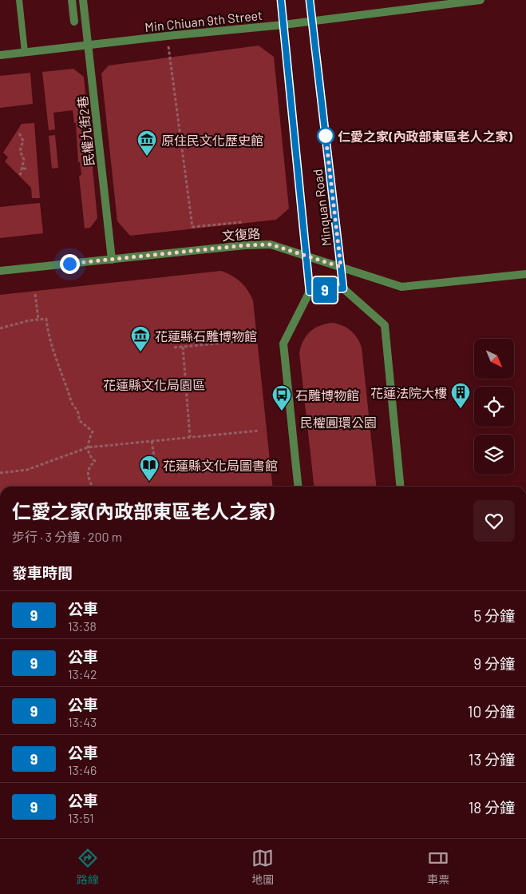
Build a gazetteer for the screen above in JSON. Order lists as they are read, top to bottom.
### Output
{
  "streets": {
    "street": [
      "Min Chiuan 9th Street",
      "民權九街2巷",
      "Minquan Road",
      "文復路"
    ]
  },
  "crossings": [
    ["Min Chiuan 9th Street", "民權九街2巷"],
    ["Min Chiuan 9th Street", "Minquan Road"],
    ["民權九街2巷", "文復路"],
    ["Minquan Road", "文復路"]
  ],
  "parks": ["花蓮縣文化局園區", "民權圓環公園"],
  "places": {
    "other": ["仁愛之家(內政部東區老人之家)"],
    "museum": ["原住民文化歷史館", "花蓮縣石雕博物館"],
    "building": ["花蓮法院大樓"],
    "bus stop": ["石雕博物館"],
    "library": ["花蓮縣文化局圖書館"]
  },
  "lines": ["bus line 9"],
  "north": "bottom right",
  "page": {
    "on_map": "9",
    "heading": [
      ["仁愛之家(內政部東區老人之家)", "步行 · 3 分鐘 · 200 m"],
      "發車時間"
    ],
    "list": [
      {
        "mark": "9",
        "name": "公車",
        "note": "13:38",
        "value": "5 分鐘"
      },
      {
        "mark": "9",
        "name": "公車",
        "note": "13:42",
        "value": "9 分鐘"
      },
      {
        "mark": "9",
        "name": "公車",
        "note": "13:43",
        "value": "10 分鐘"
      },
      {
        "mark": "9",
        "name": "公車",
        "note": "13:46",
        "value": "13 分鐘"
      },
      {
        "mark": "9",
        "name": "公車",
        "note": "13:51",
        "value": "18 分鐘"
      }
    ],
    "tabs": ["路線", "地圖", "車票"]
  }
}
